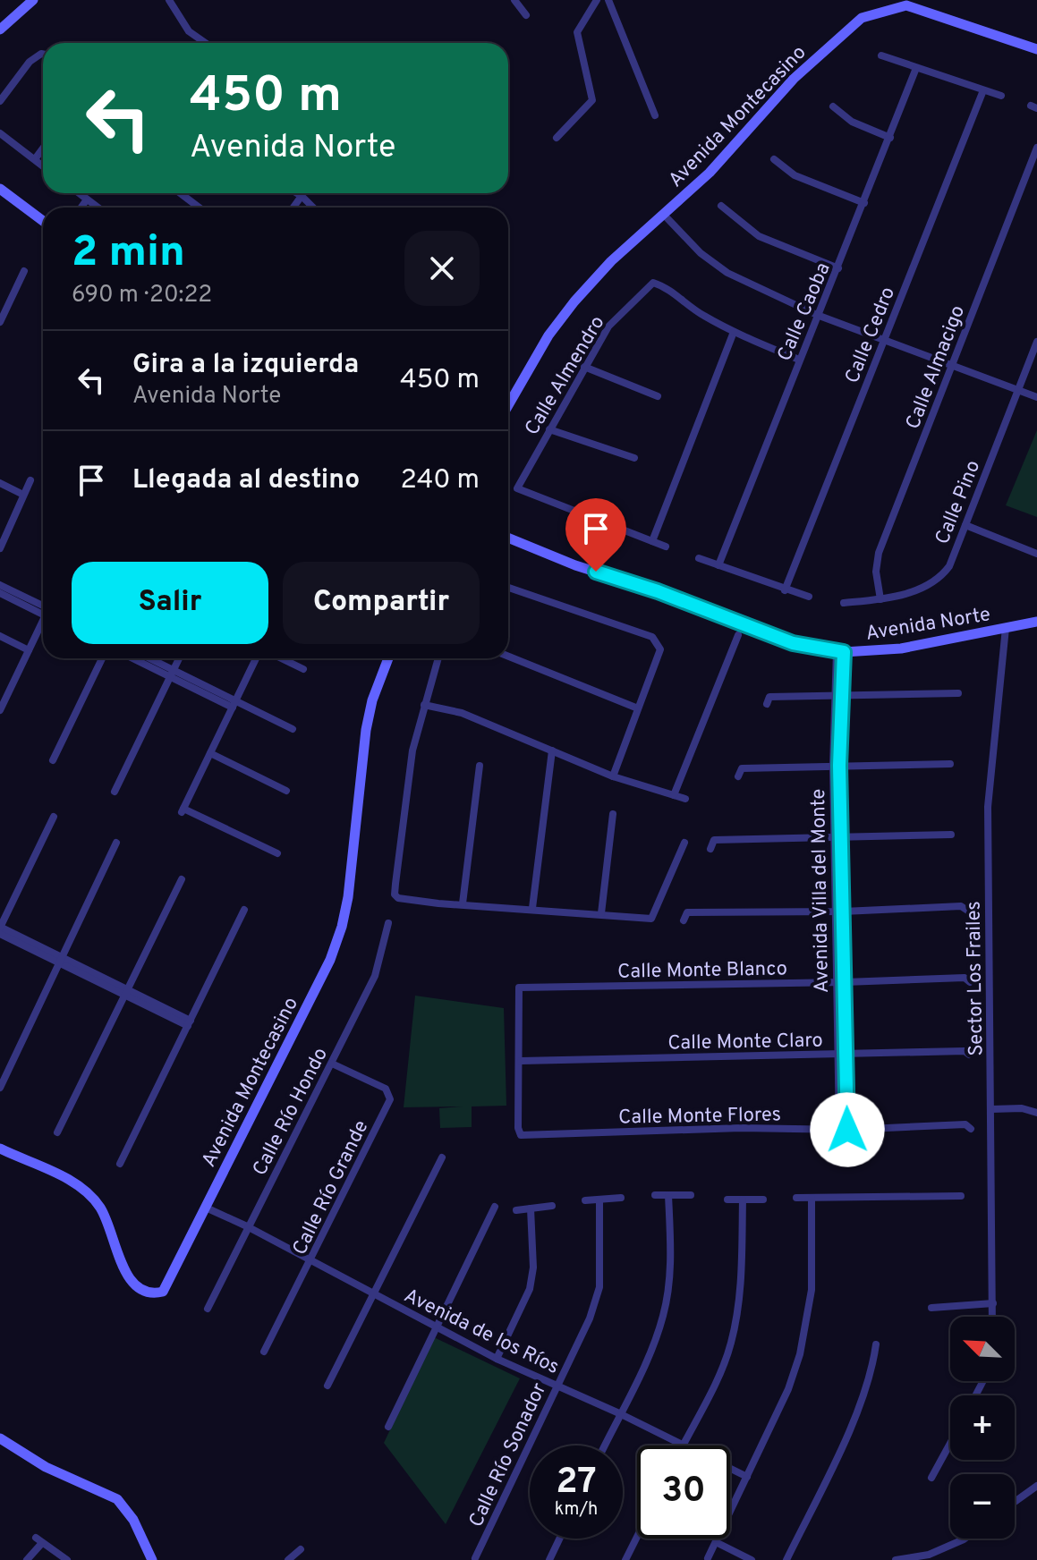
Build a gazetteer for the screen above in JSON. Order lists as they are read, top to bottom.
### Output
{
  "streets": {
    "street": [
      "Avenida Montecasino",
      "Calle Caoba",
      "Calle Cedro",
      "Calle Almacigo",
      "Calle Almendro",
      "Calle Pino",
      "Avenida Norte",
      "Avenida Villa del Monte",
      "Calle Monte Blanco",
      "Sector Los Frailes",
      "Calle Monte Claro",
      "Calle Río Hondo",
      "Calle Monte Flores",
      "Calle Río Grande",
      "Avenida de los Ríos",
      "Calle Río Sonador"
    ]
  },
  "crossings": [
    ["Avenida Montecasino", "Avenida de los Ríos"],
    ["Calle Caoba", "Calle Almendro"],
    ["Calle Almacigo", "Calle Pino"],
    ["Avenida Norte", "Avenida Villa del Monte"],
    ["Avenida Norte", "Sector Los Frailes"],
    ["Avenida Villa del Monte", "Calle Monte Blanco"],
    ["Avenida Villa del Monte", "Calle Monte Claro"],
    ["Avenida Villa del Monte", "Calle Monte Flores"],
    ["Calle Monte Blanco", "Calle Monte Claro"],
    ["Calle Monte Blanco", "Calle Monte Flores"],
    ["Calle Monte Claro", "Calle Monte Flores"],
    ["Calle Río Hondo", "Calle Río Grande"],
    ["Calle Río Hondo", "Avenida de los Ríos"],
    ["Calle Río Grande", "Avenida de los Ríos"],
    ["Avenida de los Ríos", "Calle Río Sonador"]
  ],
  "north": "top left",
  "page": {
    "turn": ["450 m", "Avenida Norte"],
    "heading": ["2 min", "690 m · 20:22"],
    "list": [
      {
        "name": "Gira a la izquierda",
        "note": "Avenida Norte",
        "value": "450 m"
      },
      {
        "name": "Llegada al destino",
        "value": "240 m"
      }
    ],
    "buttons": ["Salir", "Compartir"],
    "map_buttons": ["+", "−"],
    "speed": "27 km/h",
    "limit": "30"
  }
}
